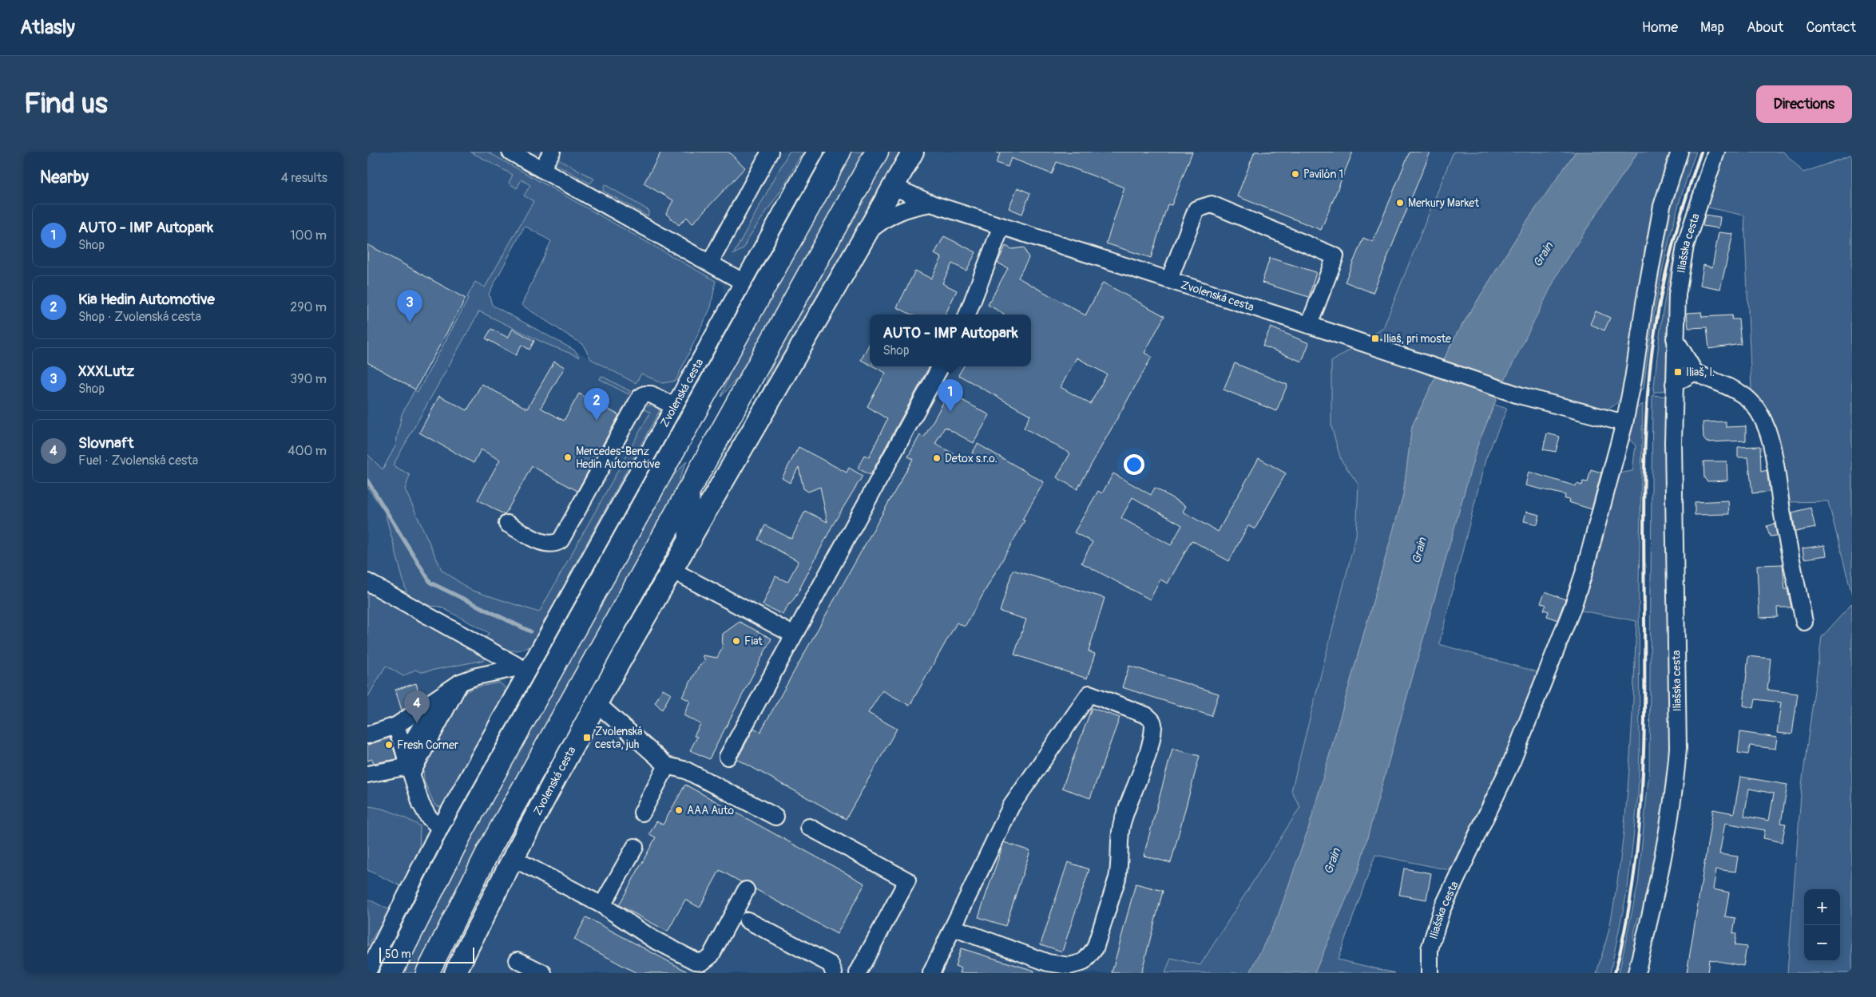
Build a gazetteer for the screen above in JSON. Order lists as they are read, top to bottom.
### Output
{
  "streets": {
    "main road": ["Zvolenská cesta"],
    "street": ["Iliašska cesta"]
  },
  "crossings": [
    ["Iliašska cesta", "Zvolenská cesta"]
  ],
  "water": ["Grain"],
  "places": {
    "other": [
      "Pavilón 1",
      "Merkury Market",
      "Mercedes-Benz Hedin Automotive",
      "Detox s.r.o.",
      "Fiat",
      "Fresh Corner",
      "AAA Auto"
    ],
    "transit": ["Iliaš, pri moste", "Iliaš, I.", "Zvolenská cesta, juh"]
  },
  "scale_bar": "50 m",
  "page": {
    "header": "Atlasly",
    "nav": [
      "Home",
      "Map",
      "About",
      "Contact"
    ],
    "buttons": "Directions",
    "title": "Find us",
    "heading": ["Nearby", "4 results"],
    "list": [
      {
        "mark": "1",
        "name": "AUTO - IMP Autopark",
        "note": "Shop",
        "value": "100 m"
      },
      {
        "mark": "2",
        "name": "Kia Hedin Automotive",
        "note": "Shop · Zvolenská cesta",
        "value": "290 m"
      },
      {
        "mark": "3",
        "name": "XXXLutz",
        "note": "Shop",
        "value": "390 m"
      },
      {
        "mark": "4",
        "name": "Slovnaft",
        "note": "Fuel · Zvolenská cesta",
        "value": "400 m"
      }
    ],
    "pins": [
      "3",
      "1",
      "2",
      "4"
    ],
    "popup": ["AUTO - IMP Autopark", "Shop"],
    "map_buttons": ["+", "−"],
    "scale": "50 m"
  }
}
